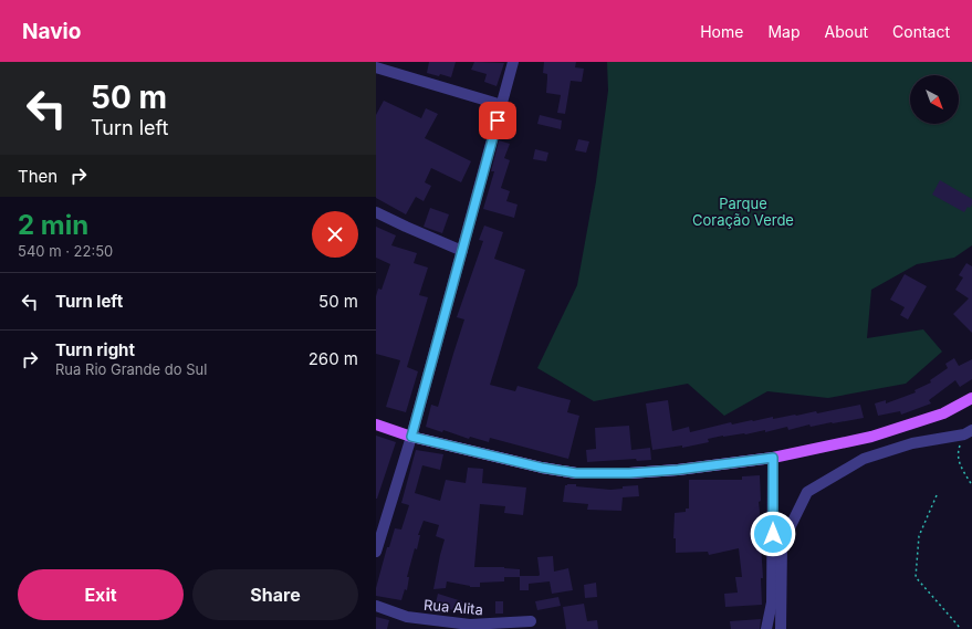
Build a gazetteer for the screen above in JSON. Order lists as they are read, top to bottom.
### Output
{
  "streets": {
    "street": ["Rua Alita"]
  },
  "parks": ["Parque Coração Verde"],
  "north": "bottom right",
  "page": {
    "header": "Navio",
    "nav": [
      "Home",
      "Map",
      "About",
      "Contact"
    ],
    "turn": ["50 m", "Turn left"],
    "then": "Then",
    "heading": ["2 min", "540 m · 22:50"],
    "list": [
      {
        "name": "Turn left",
        "value": "50 m"
      },
      {
        "name": "Turn right",
        "note": "Rua Rio Grande do Sul",
        "value": "260 m"
      }
    ],
    "buttons": ["Exit", "Share"]
  }
}
